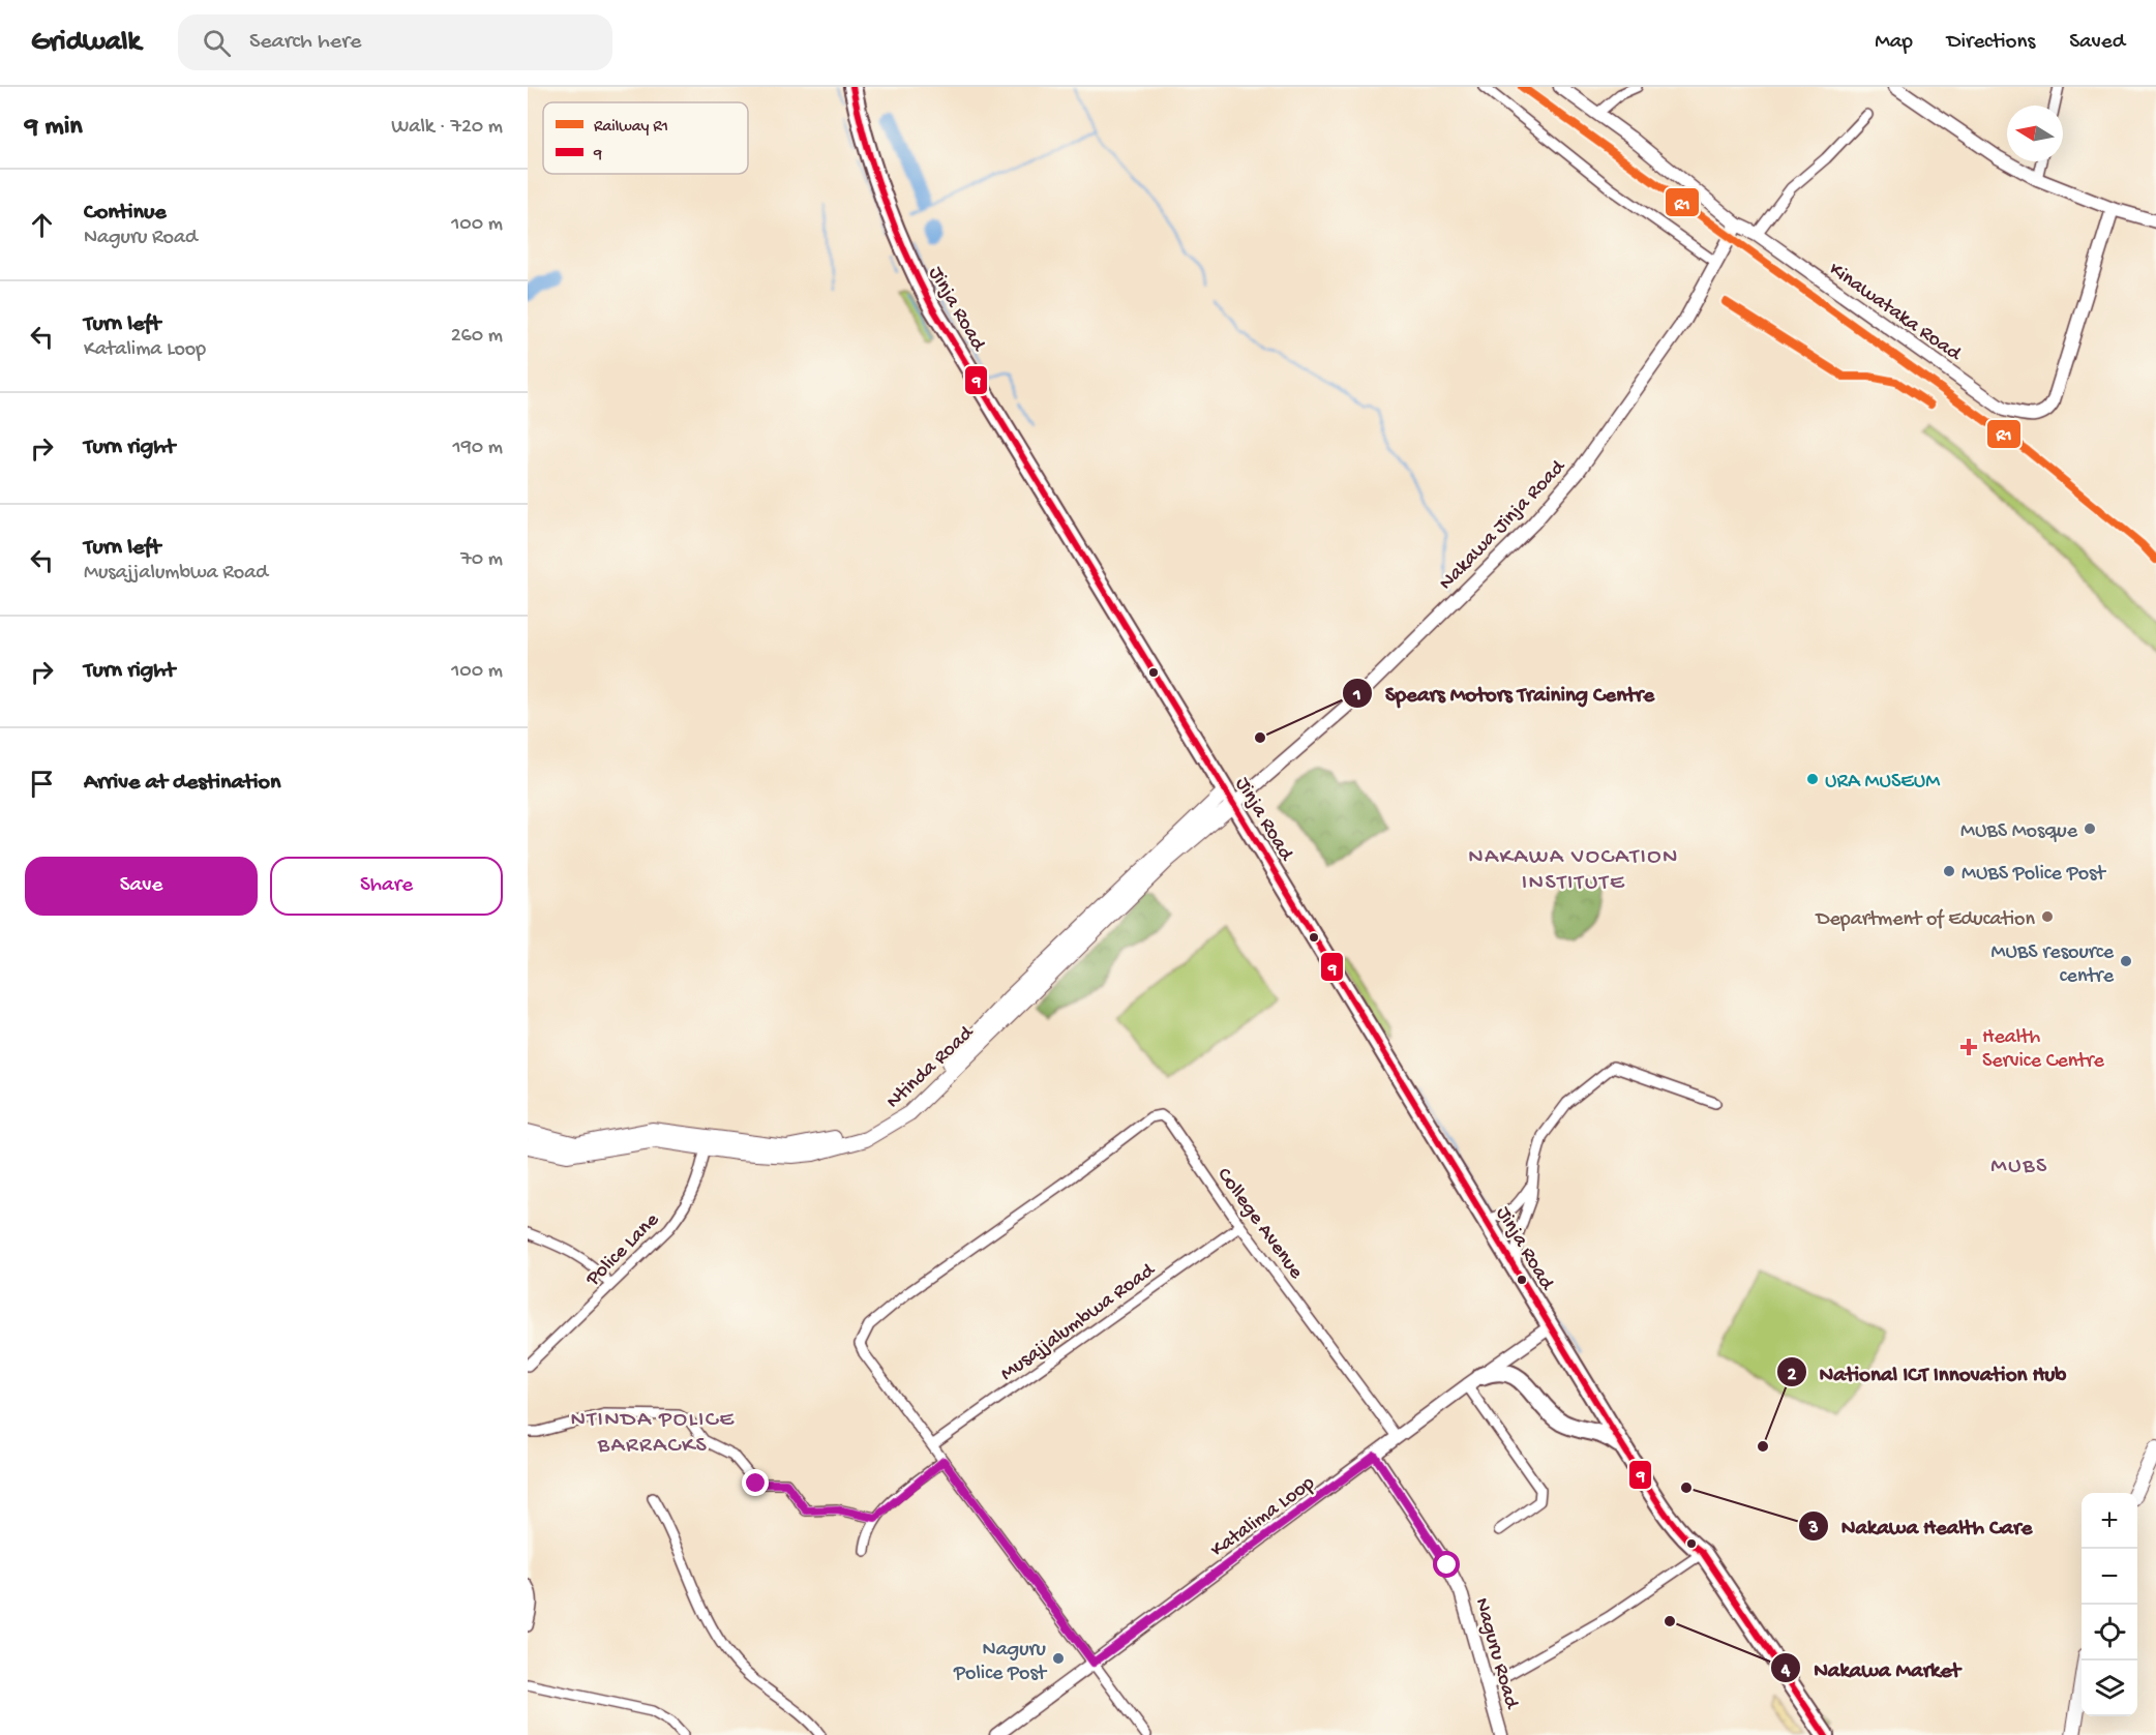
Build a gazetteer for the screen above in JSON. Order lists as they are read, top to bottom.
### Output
{
  "streets": {
    "highway": ["Jinja Road"],
    "main road": ["Ntinda Road"],
    "street": [
      "Kinawataka Road",
      "Nakawa Jinja Road",
      "College Avenue",
      "Police Lane",
      "Musajjalumbwa Road",
      "Katalima Loop",
      "Naguru Road"
    ]
  },
  "crossings": [
    ["Jinja Road", "Nakawa Jinja Road"],
    ["Jinja Road", "Ntinda Road"],
    ["Jinja Road", "Katalima Loop"],
    ["Kinawataka Road", "Nakawa Jinja Road"],
    ["Nakawa Jinja Road", "Ntinda Road"],
    ["Ntinda Road", "Police Lane"],
    ["College Avenue", "Musajjalumbwa Road"],
    ["College Avenue", "Katalima Loop"],
    ["Katalima Loop", "Naguru Road"]
  ],
  "districts": ["NAKAWA VOCATION INSTITUTE", "MUBS", "NTINDA POLICE BARRACKS"],
  "places": {
    "other": [
      "Spears Motors Training Centre",
      "URA MUSEUM",
      "MUBS Mosque",
      "MUBS Police Post",
      "Department of Education",
      "MUBS resource centre",
      "National ICT Innovation Hub",
      "Nakawa Health Care",
      "Nakawa Market",
      "Naguru Police Post"
    ],
    "health": ["Health Service Centre"]
  },
  "lines": ["rail line R1", "transit line 9"],
  "legend": ["Railway R1", "9"],
  "north": "left",
  "page": {
    "header": "Gridwalk",
    "search": "Search here",
    "nav": ["Map", "Directions", "Saved"],
    "heading": ["9 min", "Walk · 720 m"],
    "list": [
      ["Continue", "Naguru Road", "100 m"],
      ["Turn left", "Katalima Loop", "260 m"],
      ["Turn right", "190 m"],
      ["Turn left", "Musajjalumbwa Road", "70 m"],
      ["Turn right", "100 m"],
      "Arrive at destination"
    ],
    "buttons": ["Save", "Share"],
    "map_buttons": ["+", "−"]
  }
}
